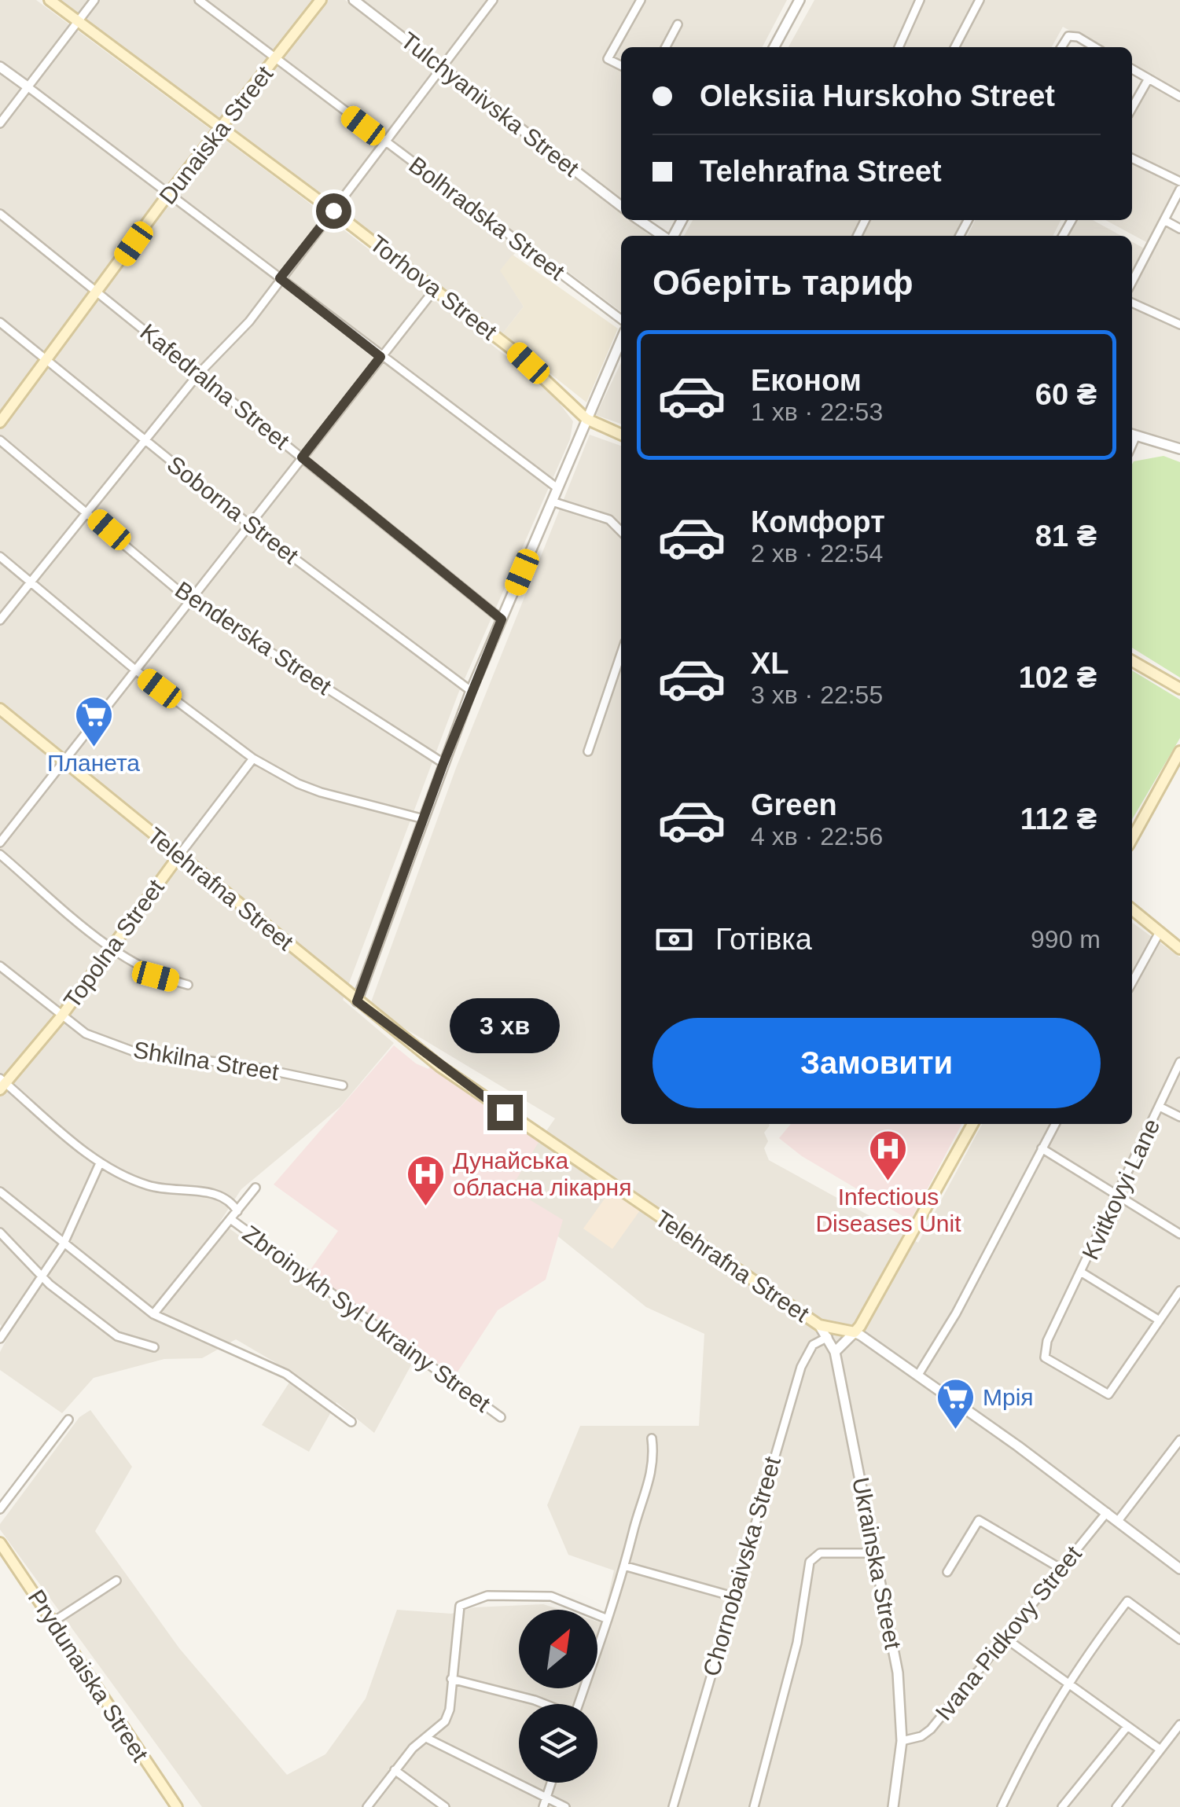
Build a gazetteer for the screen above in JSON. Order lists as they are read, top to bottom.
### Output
{
  "streets": {
    "main road": [
      "Dunaiska Street",
      "Torhova Street",
      "Telehrafna Street",
      "Topolna Street",
      "Prydunaiska Street"
    ],
    "street": [
      "Tulchyanivska Street",
      "Bolhradska Street",
      "Kafedralna Street",
      "Soborna Street",
      "Benderska Street",
      "Shkilna Street",
      "Kvitkovyi Lane",
      "Zbroinykh Syl Ukrainy Street",
      "Ukrainska Street",
      "Chornobaivska Street",
      "Ivana Pidkovy Street"
    ]
  },
  "crossings": [
    ["Dunaiska Street", "Bolhradska Street"],
    ["Dunaiska Street", "Torhova Street"],
    ["Dunaiska Street", "Kafedralna Street"],
    ["Dunaiska Street", "Soborna Street"],
    ["Telehrafna Street", "Topolna Street"],
    ["Telehrafna Street", "Ukrainska Street"],
    ["Telehrafna Street", "Ivana Pidkovy Street"],
    ["Topolna Street", "Shkilna Street"],
    ["Topolna Street", "Zbroinykh Syl Ukrainy Street"],
    ["Ukrainska Street", "Chornobaivska Street"],
    ["Ukrainska Street", "Ivana Pidkovy Street"]
  ],
  "places": {
    "supermarket": ["Планета", "Мрія"],
    "hospital": ["Infectious Diseases Unit", "Дунайська обласна лікарня"]
  },
  "north": "top right",
  "page": {
    "banner": ["Oleksiia Hurskoho Street", "Telehrafna Street"],
    "heading": "Оберіть тариф",
    "list": [
      {
        "name": "Економ",
        "note": "1 хв · 22:53",
        "value": "60 ₴"
      },
      {
        "name": "Комфорт",
        "note": "2 хв · 22:54",
        "value": "81 ₴"
      },
      {
        "name": "XL",
        "note": "3 хв · 22:55",
        "value": "102 ₴"
      },
      {
        "name": "Green",
        "note": "4 хв · 22:56",
        "value": "112 ₴"
      }
    ],
    "pay": ["Готівка", "990 m"],
    "bubble": "3 хв",
    "buttons": "Замовити"
  }
}
